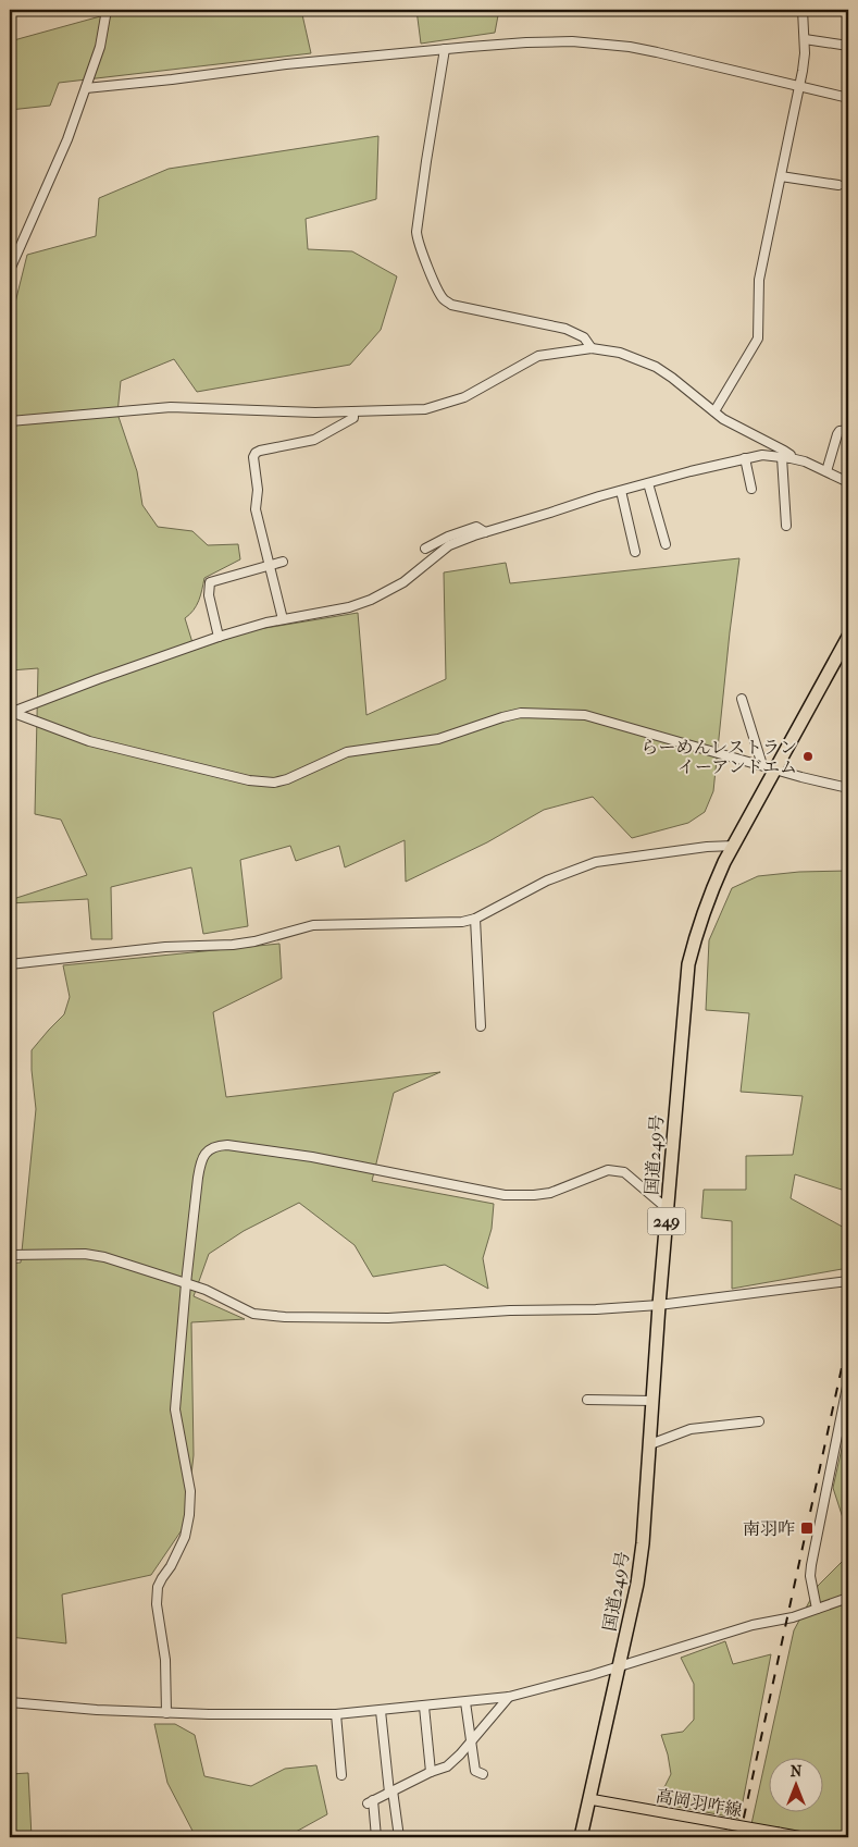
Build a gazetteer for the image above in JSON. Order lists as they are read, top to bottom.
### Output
{
  "streets": {
    "highway": ["国道249号", "249"],
    "main road": ["高岡羽咋線"]
  },
  "crossings": [
    ["国道249号", "高岡羽咋線"]
  ],
  "places": {
    "other": ["らーめんレストラン イーアンドエム"],
    "transit": ["南羽咋"]
  },
  "north": "top"
}
